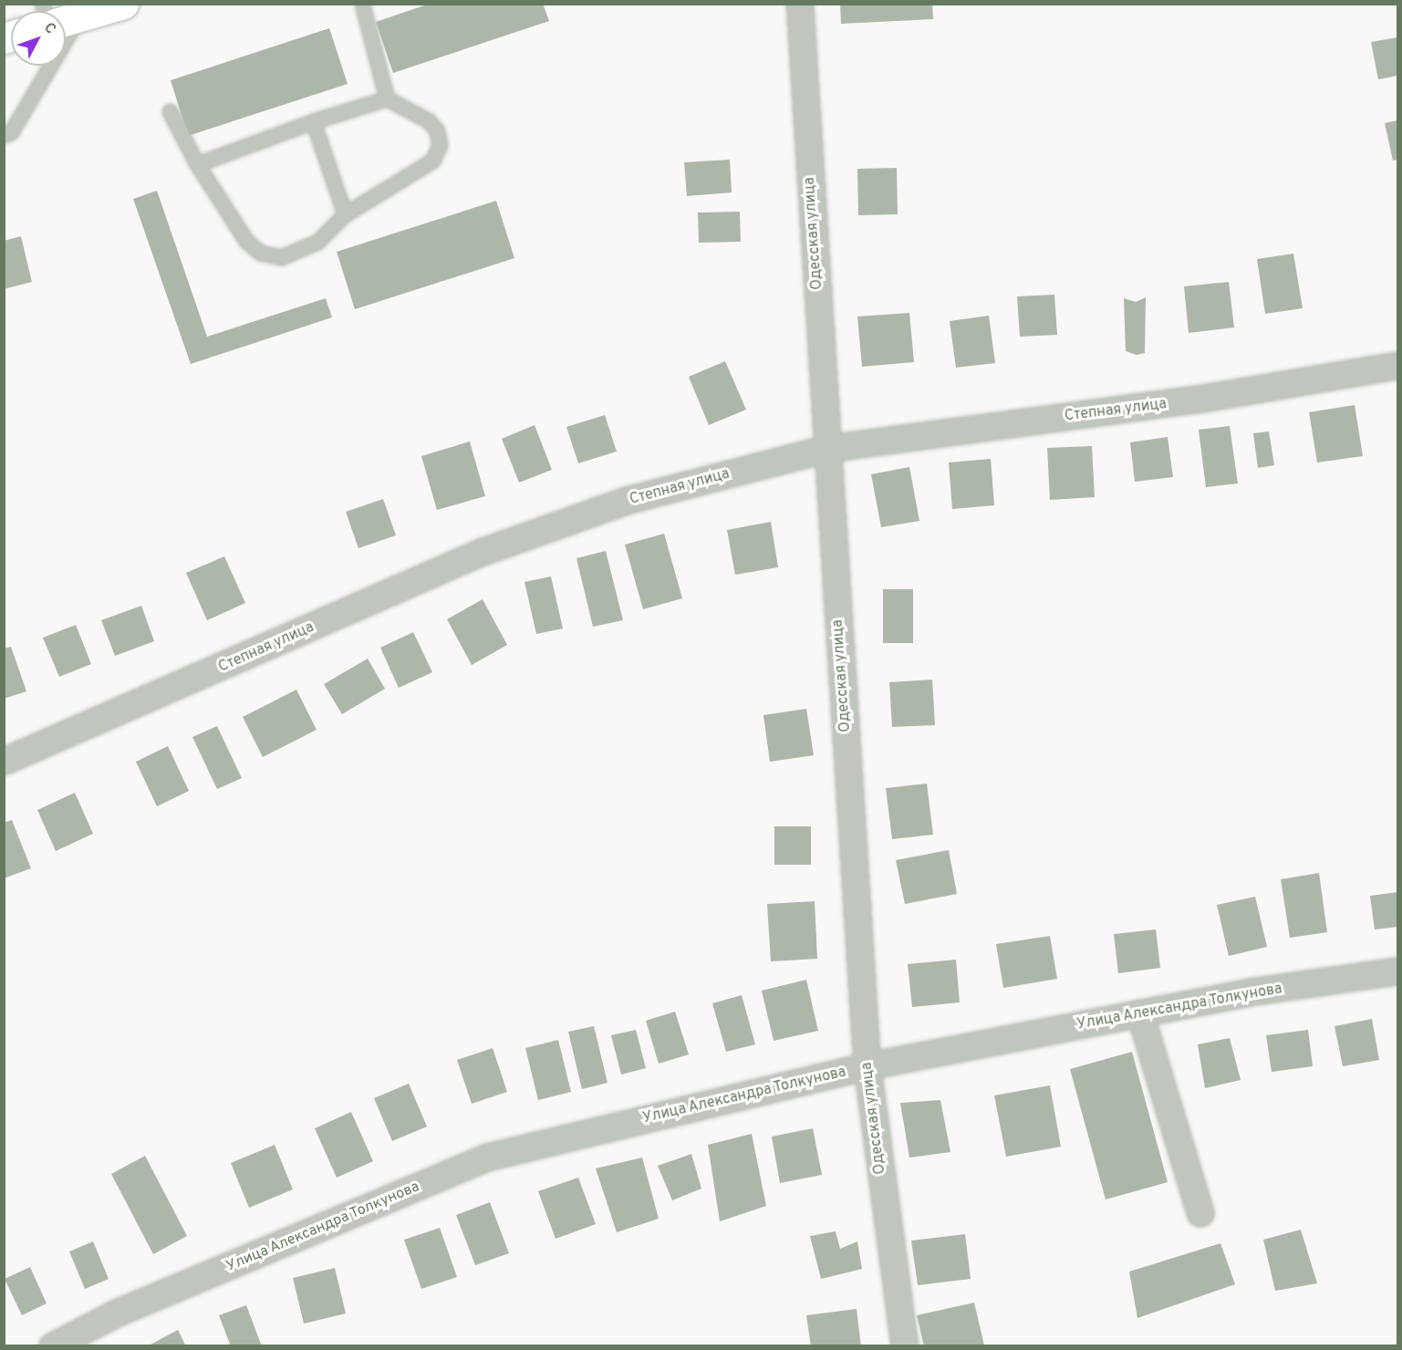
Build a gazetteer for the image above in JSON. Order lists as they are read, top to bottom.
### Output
{
  "streets": {
    "street": ["Одесская улица", "Степная улица", "Улица Александра Толкунова"]
  },
  "crossings": [
    ["Одесская улица", "Степная улица"],
    ["Одесская улица", "Улица Александра Толкунова"]
  ],
  "north": "top right"
}
